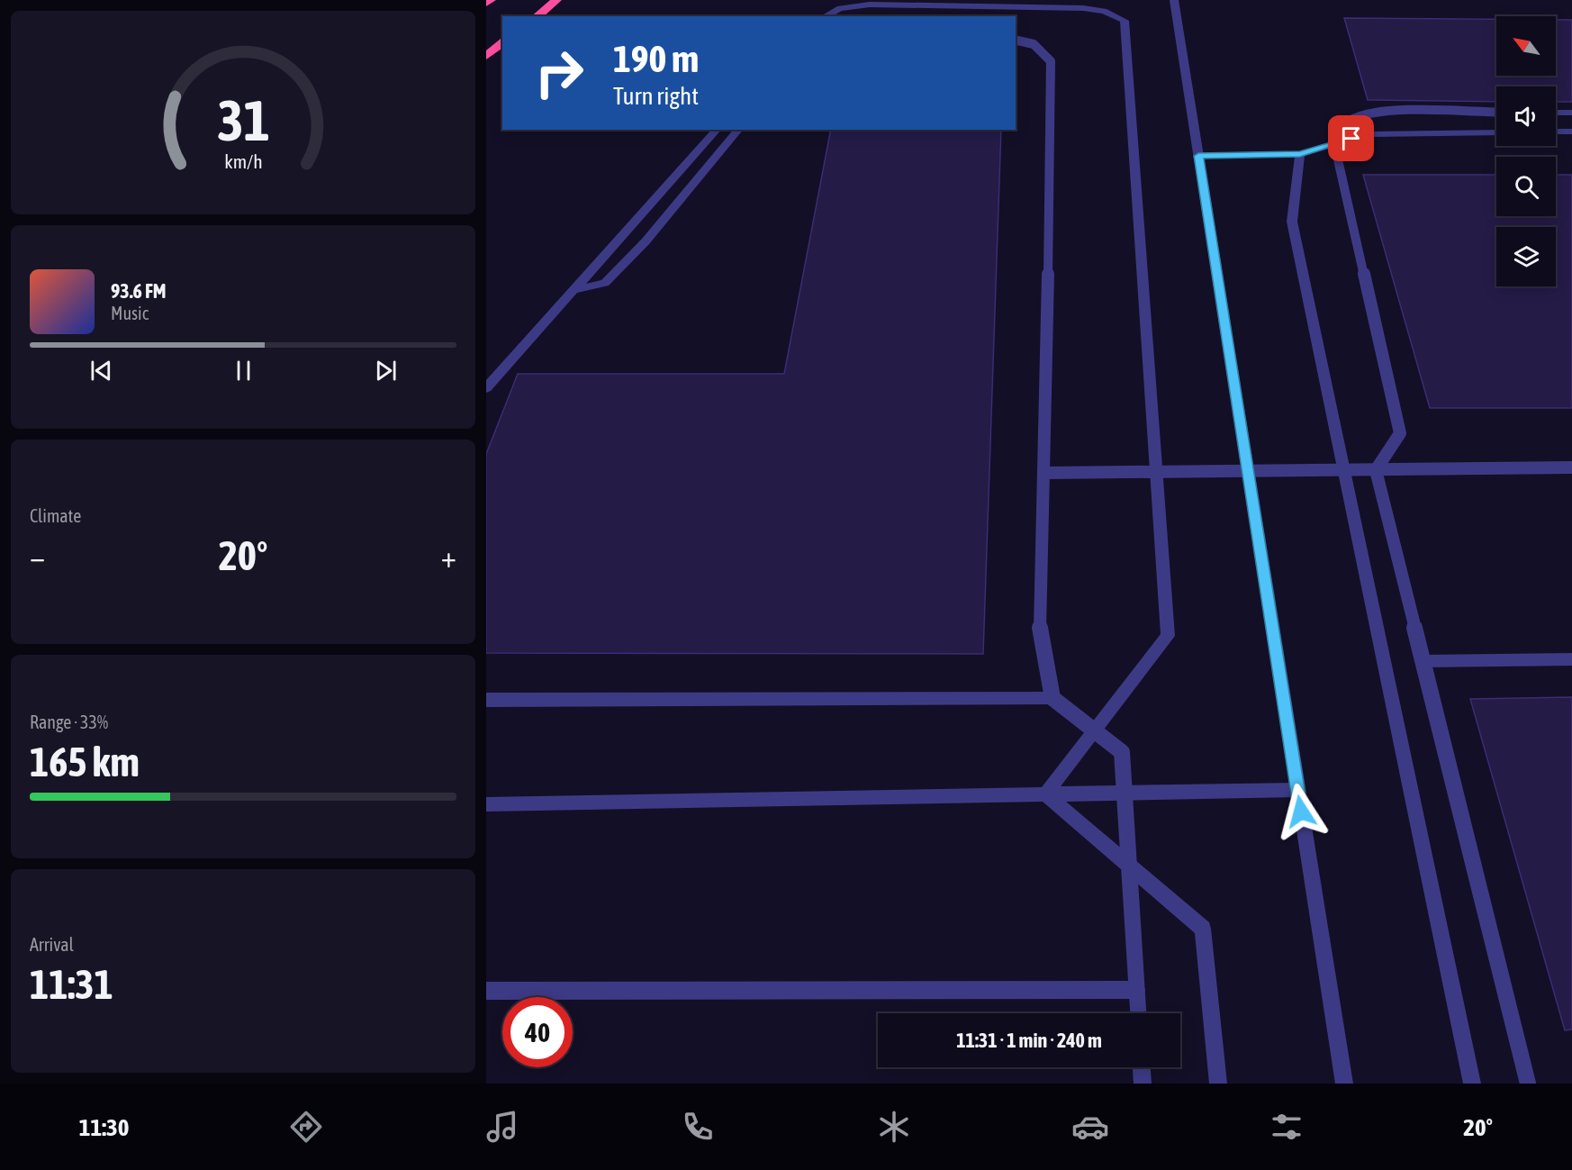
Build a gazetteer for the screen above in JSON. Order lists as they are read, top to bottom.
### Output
{
  "north": "top left",
  "page": {
    "turn": ["190 m", "Turn right"],
    "song": ["93.6 FM", "Music"],
    "tile": [
      "Climate",
      ["Range · 33%", "165 km"],
      ["Arrival", "11:31"]
    ],
    "heat": ["−", "20°", "+"],
    "limit": "40",
    "trip": "11:31 · 1 min · 240 m",
    "tabs": ["11:30", "20°"],
    "gauge": ["31", "km/h"]
  }
}
